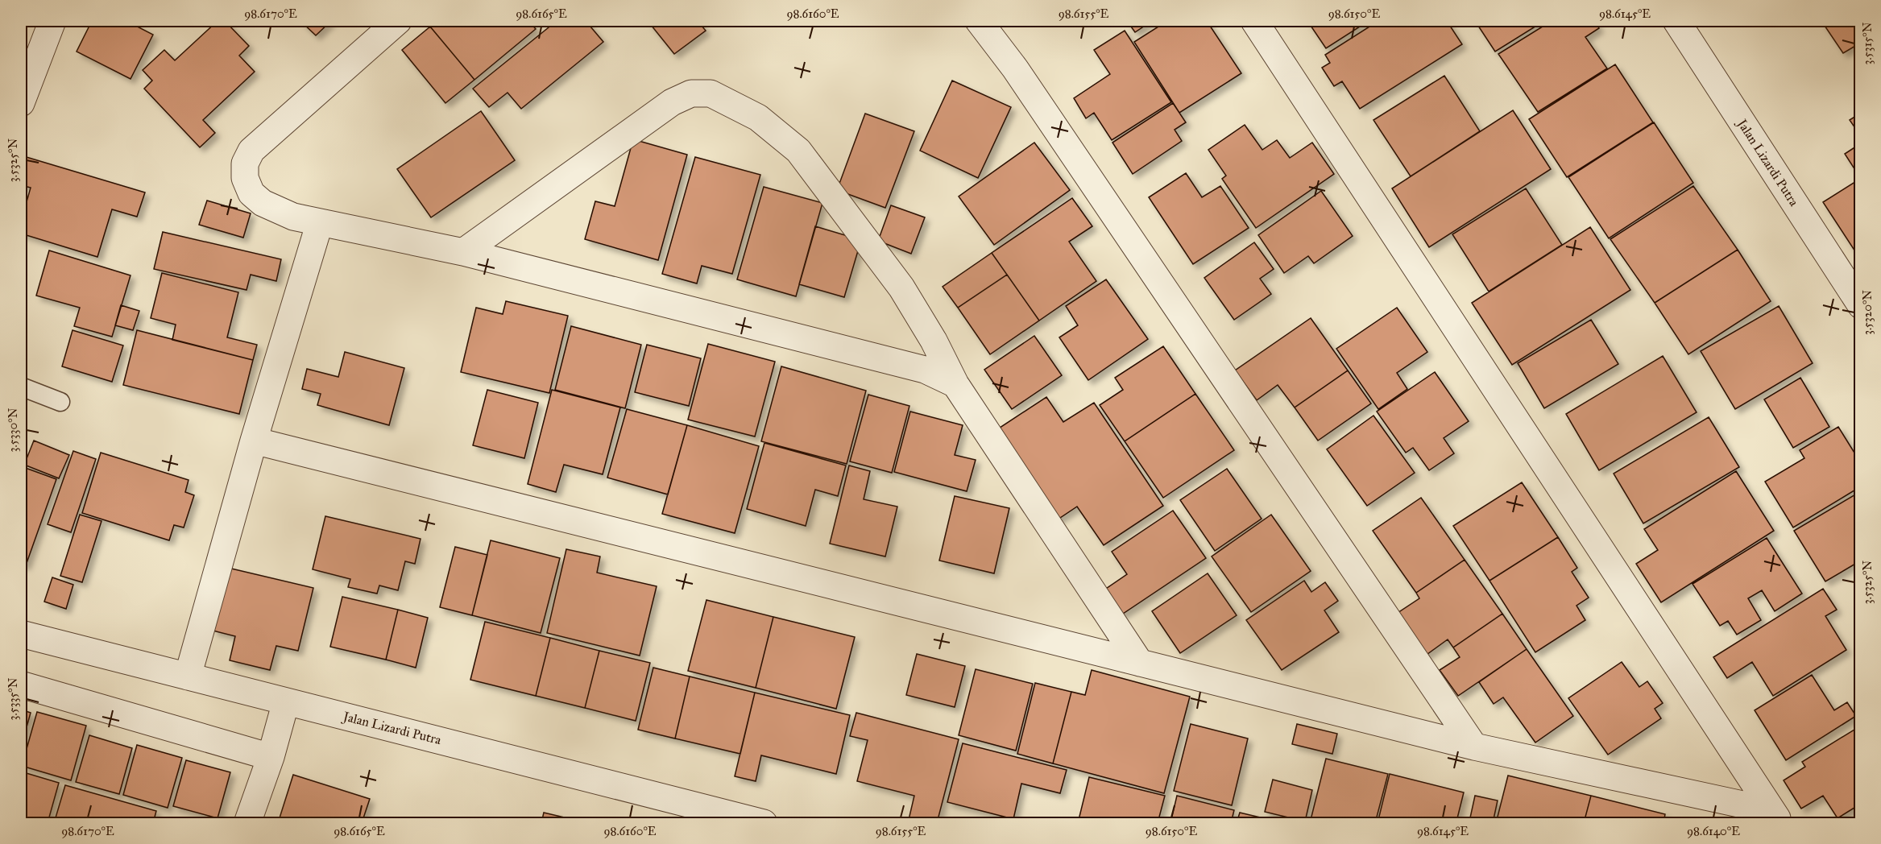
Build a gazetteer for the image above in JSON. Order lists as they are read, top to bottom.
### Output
{
  "streets": {
    "street": ["Jalan Lizardi Putra"]
  },
  "coordinates": [
    "98.6170°E",
    "98.6165°E",
    "98.6160°E",
    "98.6155°E",
    "98.6150°E",
    "98.6145°E",
    "3.5315°N",
    "3.5325°N",
    "3.5320°N",
    "3.5330°N",
    "3.5335°N",
    "98.6140°E"
  ]
}
